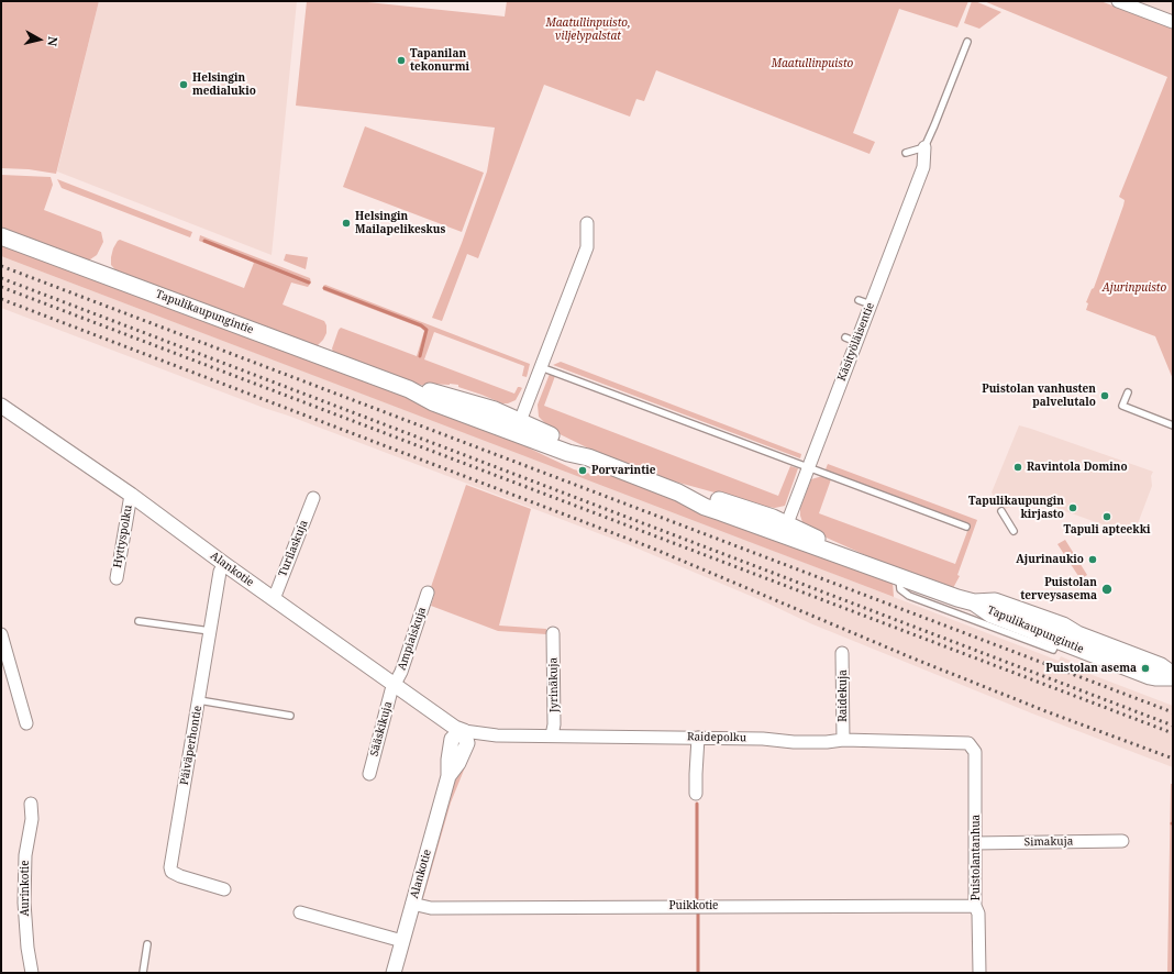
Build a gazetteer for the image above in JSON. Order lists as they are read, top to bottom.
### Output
{
  "streets": {
    "main road": ["Tapulikaupungintie"],
    "street": [
      "Käsityöläisentie",
      "Hyttyspolku",
      "Turilaskuja",
      "Alankotie",
      "Ampiaiskuja",
      "Jyrinäkuja",
      "Raidekuja",
      "Sääskikuja",
      "Raidepolku",
      "Päiväperhontie",
      "Simakuja",
      "Puistolantanhua",
      "Aurinkotie",
      "Puikkotie"
    ]
  },
  "crossings": [
    ["Tapulikaupungintie", "Käsityöläisentie"],
    ["Hyttyspolku", "Alankotie"],
    ["Turilaskuja", "Alankotie"],
    ["Alankotie", "Ampiaiskuja"],
    ["Alankotie", "Sääskikuja"],
    ["Alankotie", "Raidepolku"],
    ["Alankotie", "Päiväperhontie"],
    ["Alankotie", "Puikkotie"],
    ["Ampiaiskuja", "Sääskikuja"],
    ["Jyrinäkuja", "Raidepolku"],
    ["Raidekuja", "Raidepolku"],
    ["Raidepolku", "Puistolantanhua"],
    ["Simakuja", "Puistolantanhua"],
    ["Puistolantanhua", "Puikkotie"]
  ],
  "parks": ["Maatullinpuisto, viljelypalstat", "Maatullinpuisto", "Ajurinpuisto"],
  "places": [
    "Tapanilan tekonurmi",
    "Helsingin medialukio",
    "Helsingin Mailapelikeskus",
    "Puistolan vanhusten palvelutalo",
    "Ravintola Domino",
    "Porvarintie",
    "Tapulikaupungin kirjasto",
    "Tapuli apteekki",
    "Ajurinaukio",
    "Puistolan terveysasema",
    "Puistolan asema"
  ],
  "north": "right"
}
